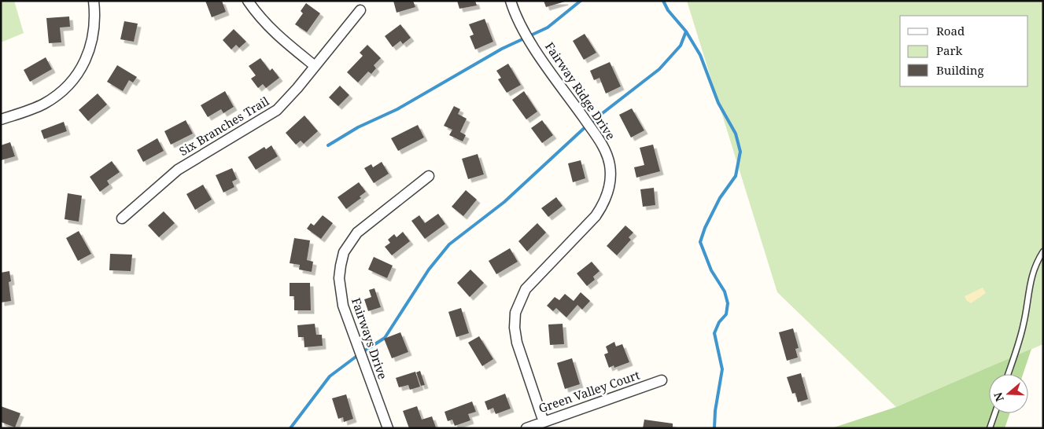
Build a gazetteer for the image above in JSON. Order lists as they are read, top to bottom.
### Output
{
  "streets": {
    "street": [
      "Fairway Ridge Drive",
      "Six Branches Trail",
      "Fairways Drive",
      "Green Valley Court"
    ]
  },
  "crossings": [
    ["Fairway Ridge Drive", "Green Valley Court"]
  ],
  "legend": ["Road", "Park", "Building"],
  "north": "left"
}
